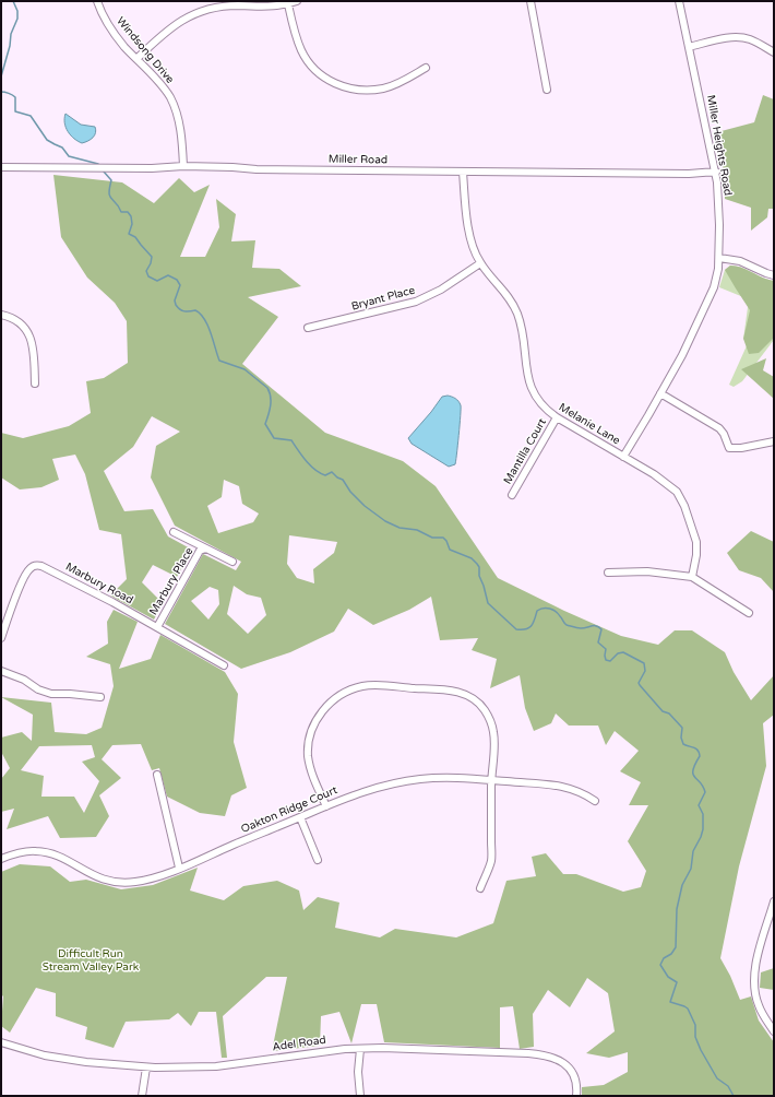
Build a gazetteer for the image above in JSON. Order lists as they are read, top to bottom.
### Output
{
  "streets": {
    "street": [
      "Windsong Drive",
      "Miller Heights Road",
      "Miller Road",
      "Bryant Place",
      "Melanie Lane",
      "Mantilla Court",
      "Marbury Place",
      "Marbury Road",
      "Oakton Ridge Court",
      "Adel Road"
    ]
  },
  "crossings": [
    ["Windsong Drive", "Miller Road"],
    ["Miller Heights Road", "Miller Road"],
    ["Miller Heights Road", "Melanie Lane"],
    ["Miller Road", "Melanie Lane"],
    ["Bryant Place", "Melanie Lane"],
    ["Melanie Lane", "Mantilla Court"],
    ["Marbury Place", "Marbury Road"]
  ],
  "parks": ["Difficult Run Stream Valley Park"]
}
